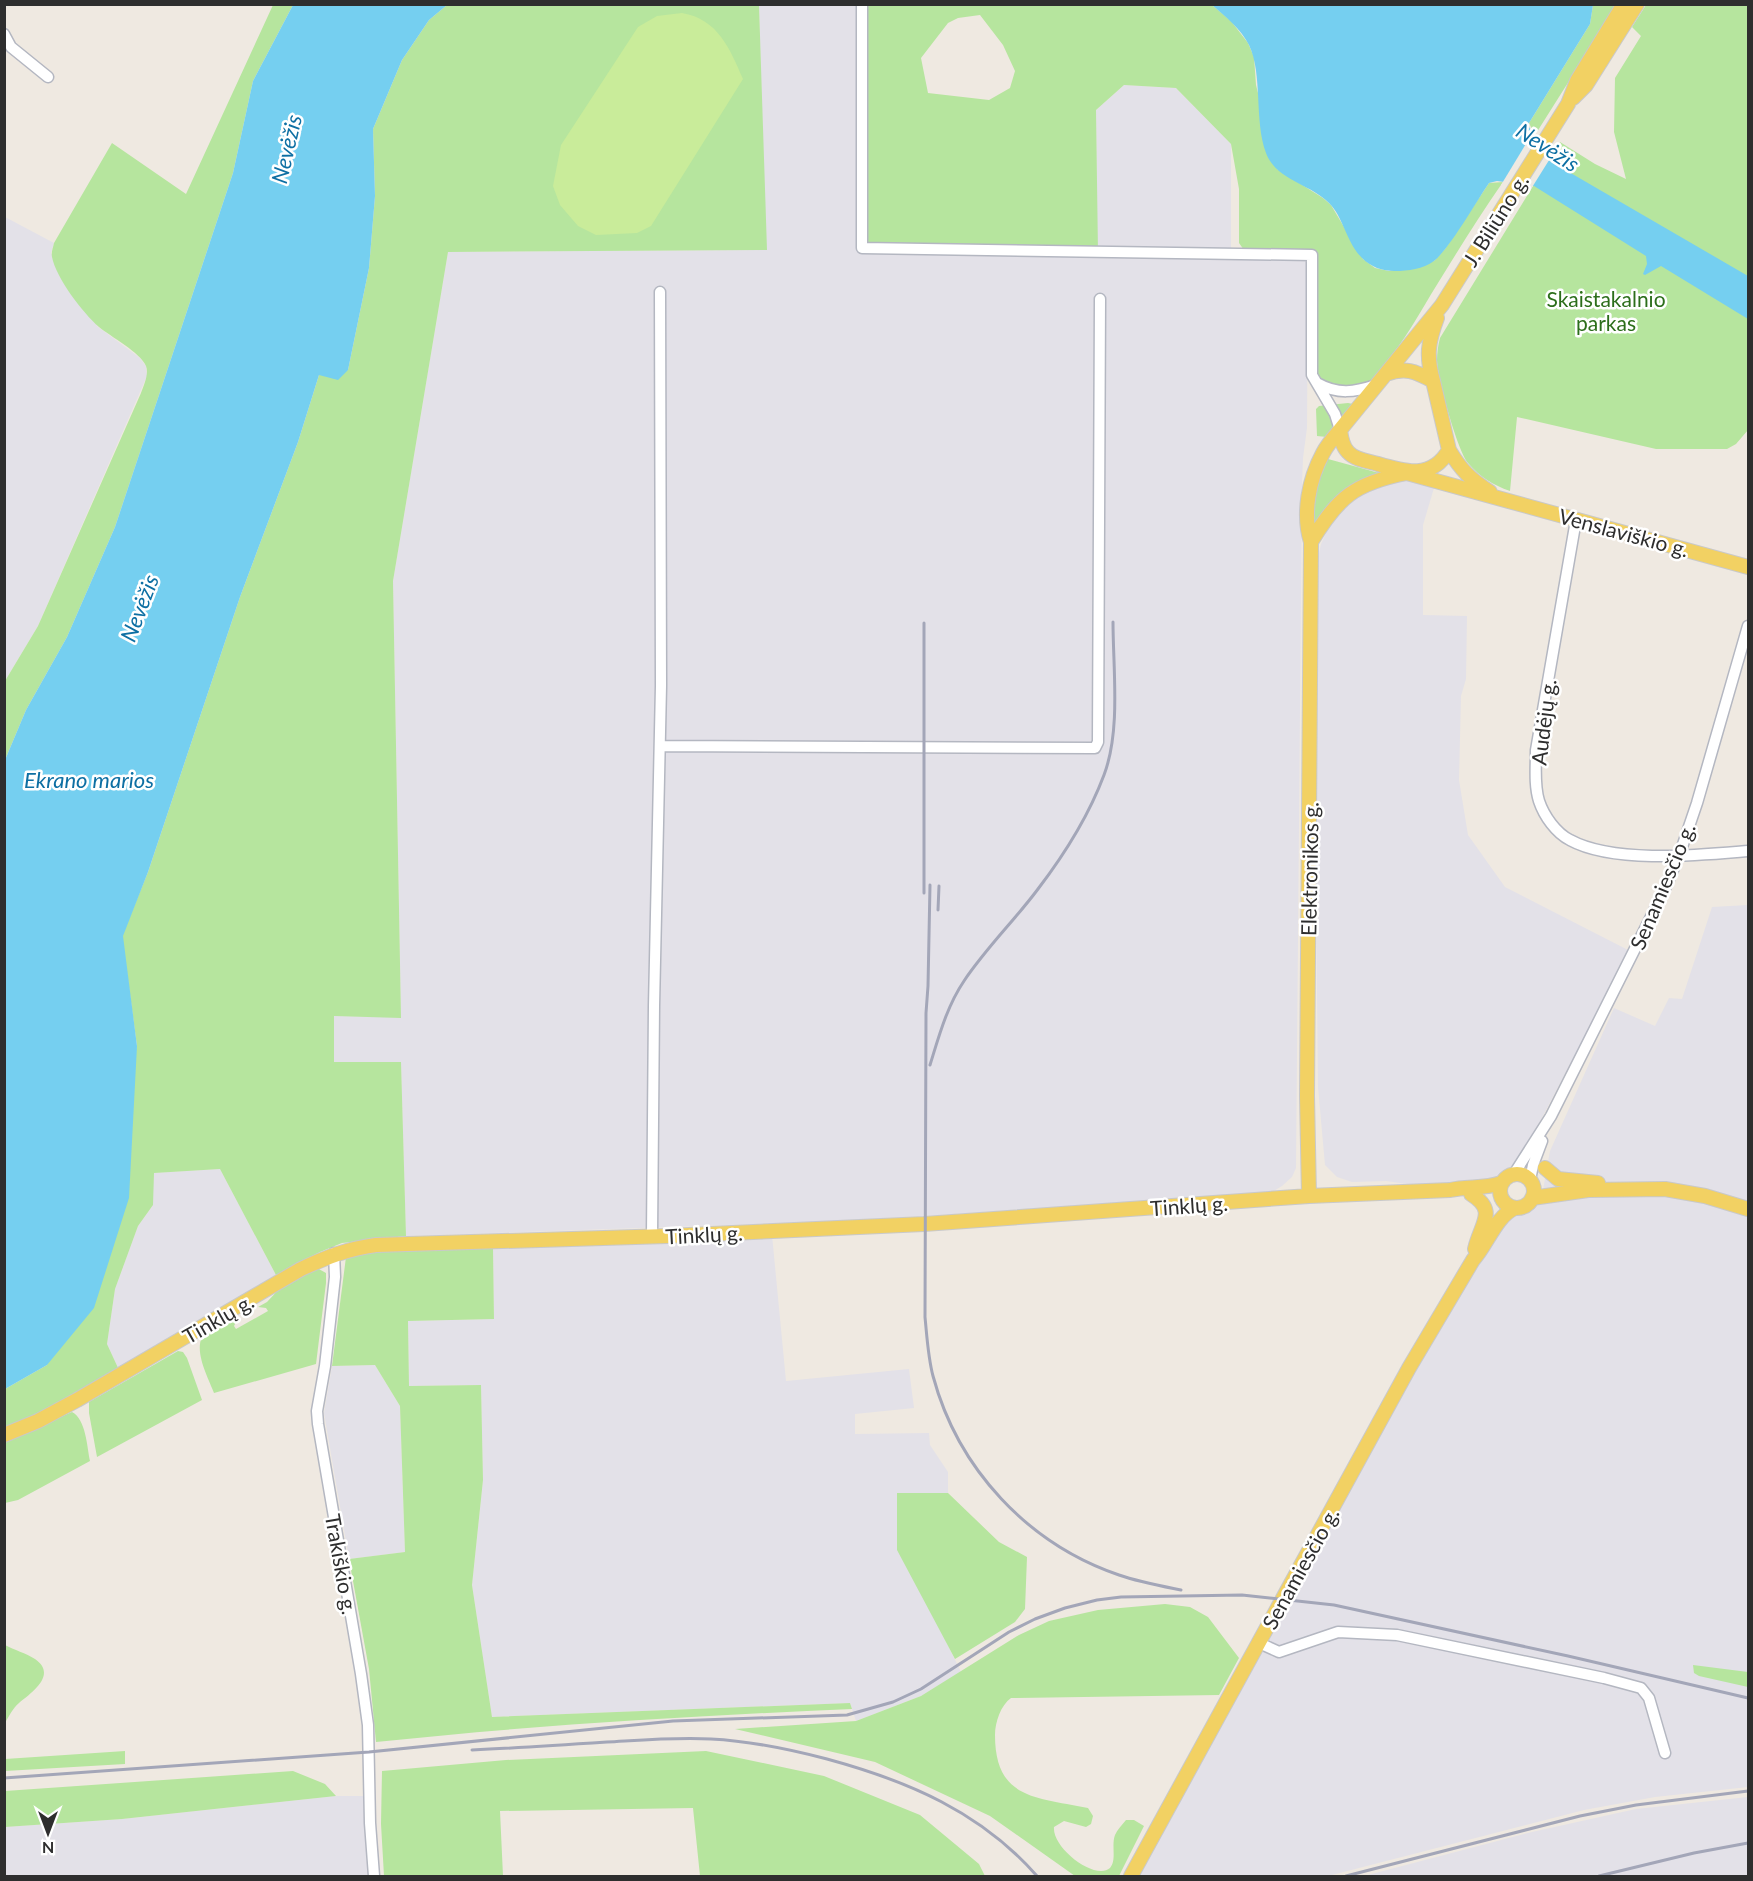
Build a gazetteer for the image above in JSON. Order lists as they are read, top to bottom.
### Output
{
  "streets": {
    "main road": [
      "J. Biliūno g.",
      "Venslaviškio g.",
      "Elektronikos g.",
      "Senamiesčio g.",
      "Tinklų g."
    ],
    "street": ["Audėjų g.", "Trakiškio g."]
  },
  "crossings": [
    ["J. Biliūno g.", "Venslaviškio g."],
    ["J. Biliūno g.", "Elektronikos g."],
    ["Venslaviškio g.", "Audėjų g."],
    ["Venslaviškio g.", "Elektronikos g."],
    ["Audėjų g.", "Senamiesčio g."],
    ["Elektronikos g.", "Tinklų g."],
    ["Senamiesčio g.", "Tinklų g."],
    ["Tinklų g.", "Trakiškio g."]
  ],
  "water": ["Nevėžis", "Ekrano marios"],
  "parks": ["Skaistakalnio parkas"],
  "north": "bottom"
}
